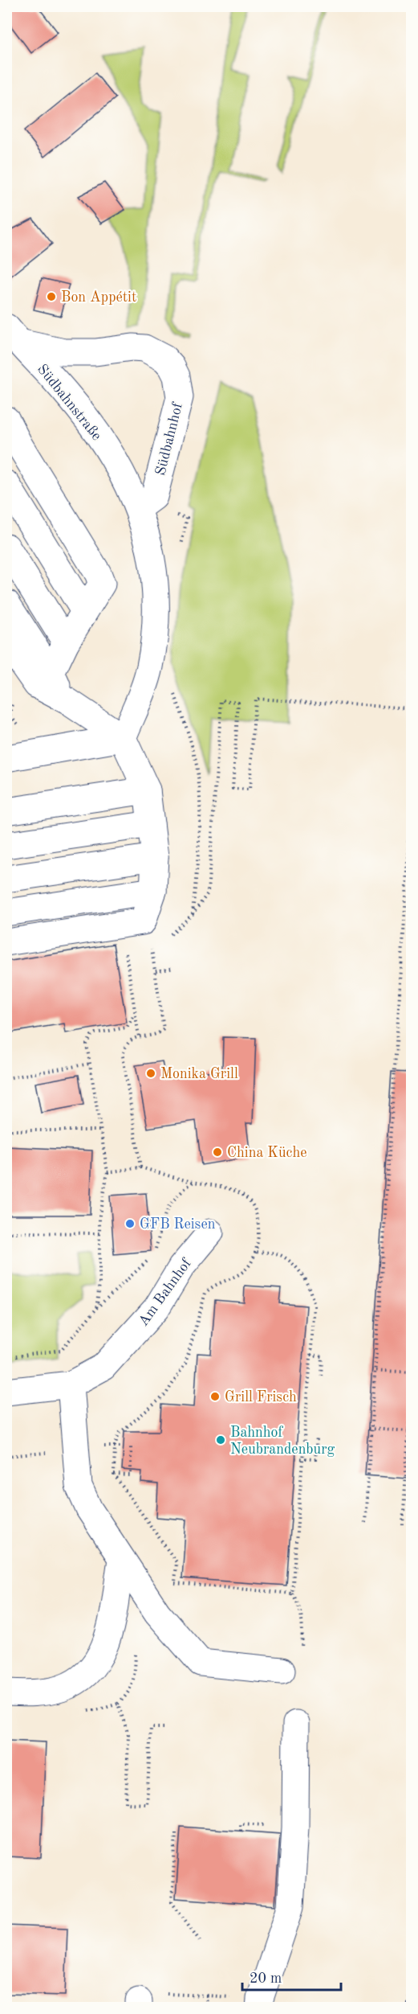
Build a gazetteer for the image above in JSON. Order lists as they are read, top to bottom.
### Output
{
  "streets": {
    "street": ["Südbahnstraße", "Südbahnhof", "Am Bahnhof"]
  },
  "crossings": [
    ["Südbahnstraße", "Südbahnhof"]
  ],
  "places": [
    "Bon Appétit",
    "Monika Grill",
    "China Küche",
    "GFB Reisen",
    "Grill Frisch",
    "Bahnhof Neubrandenburg"
  ],
  "scale_bar": "20 m"
}
